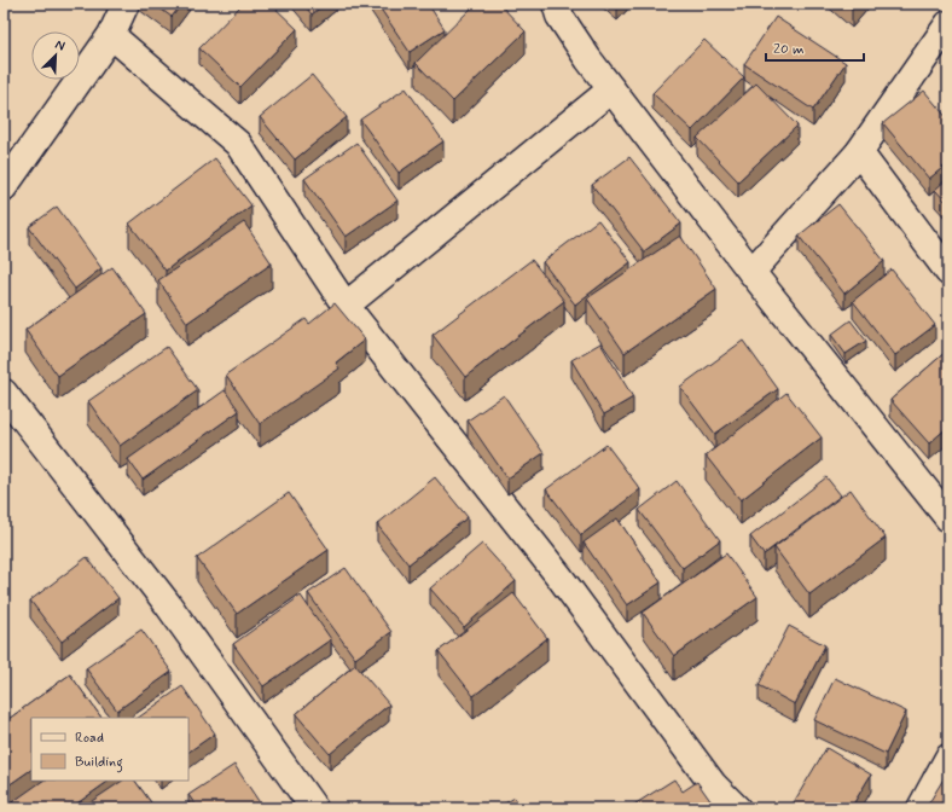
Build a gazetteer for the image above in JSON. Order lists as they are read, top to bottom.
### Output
{
  "legend": ["Road", "Building"],
  "scale_bar": "20 m",
  "north": "top right"
}
